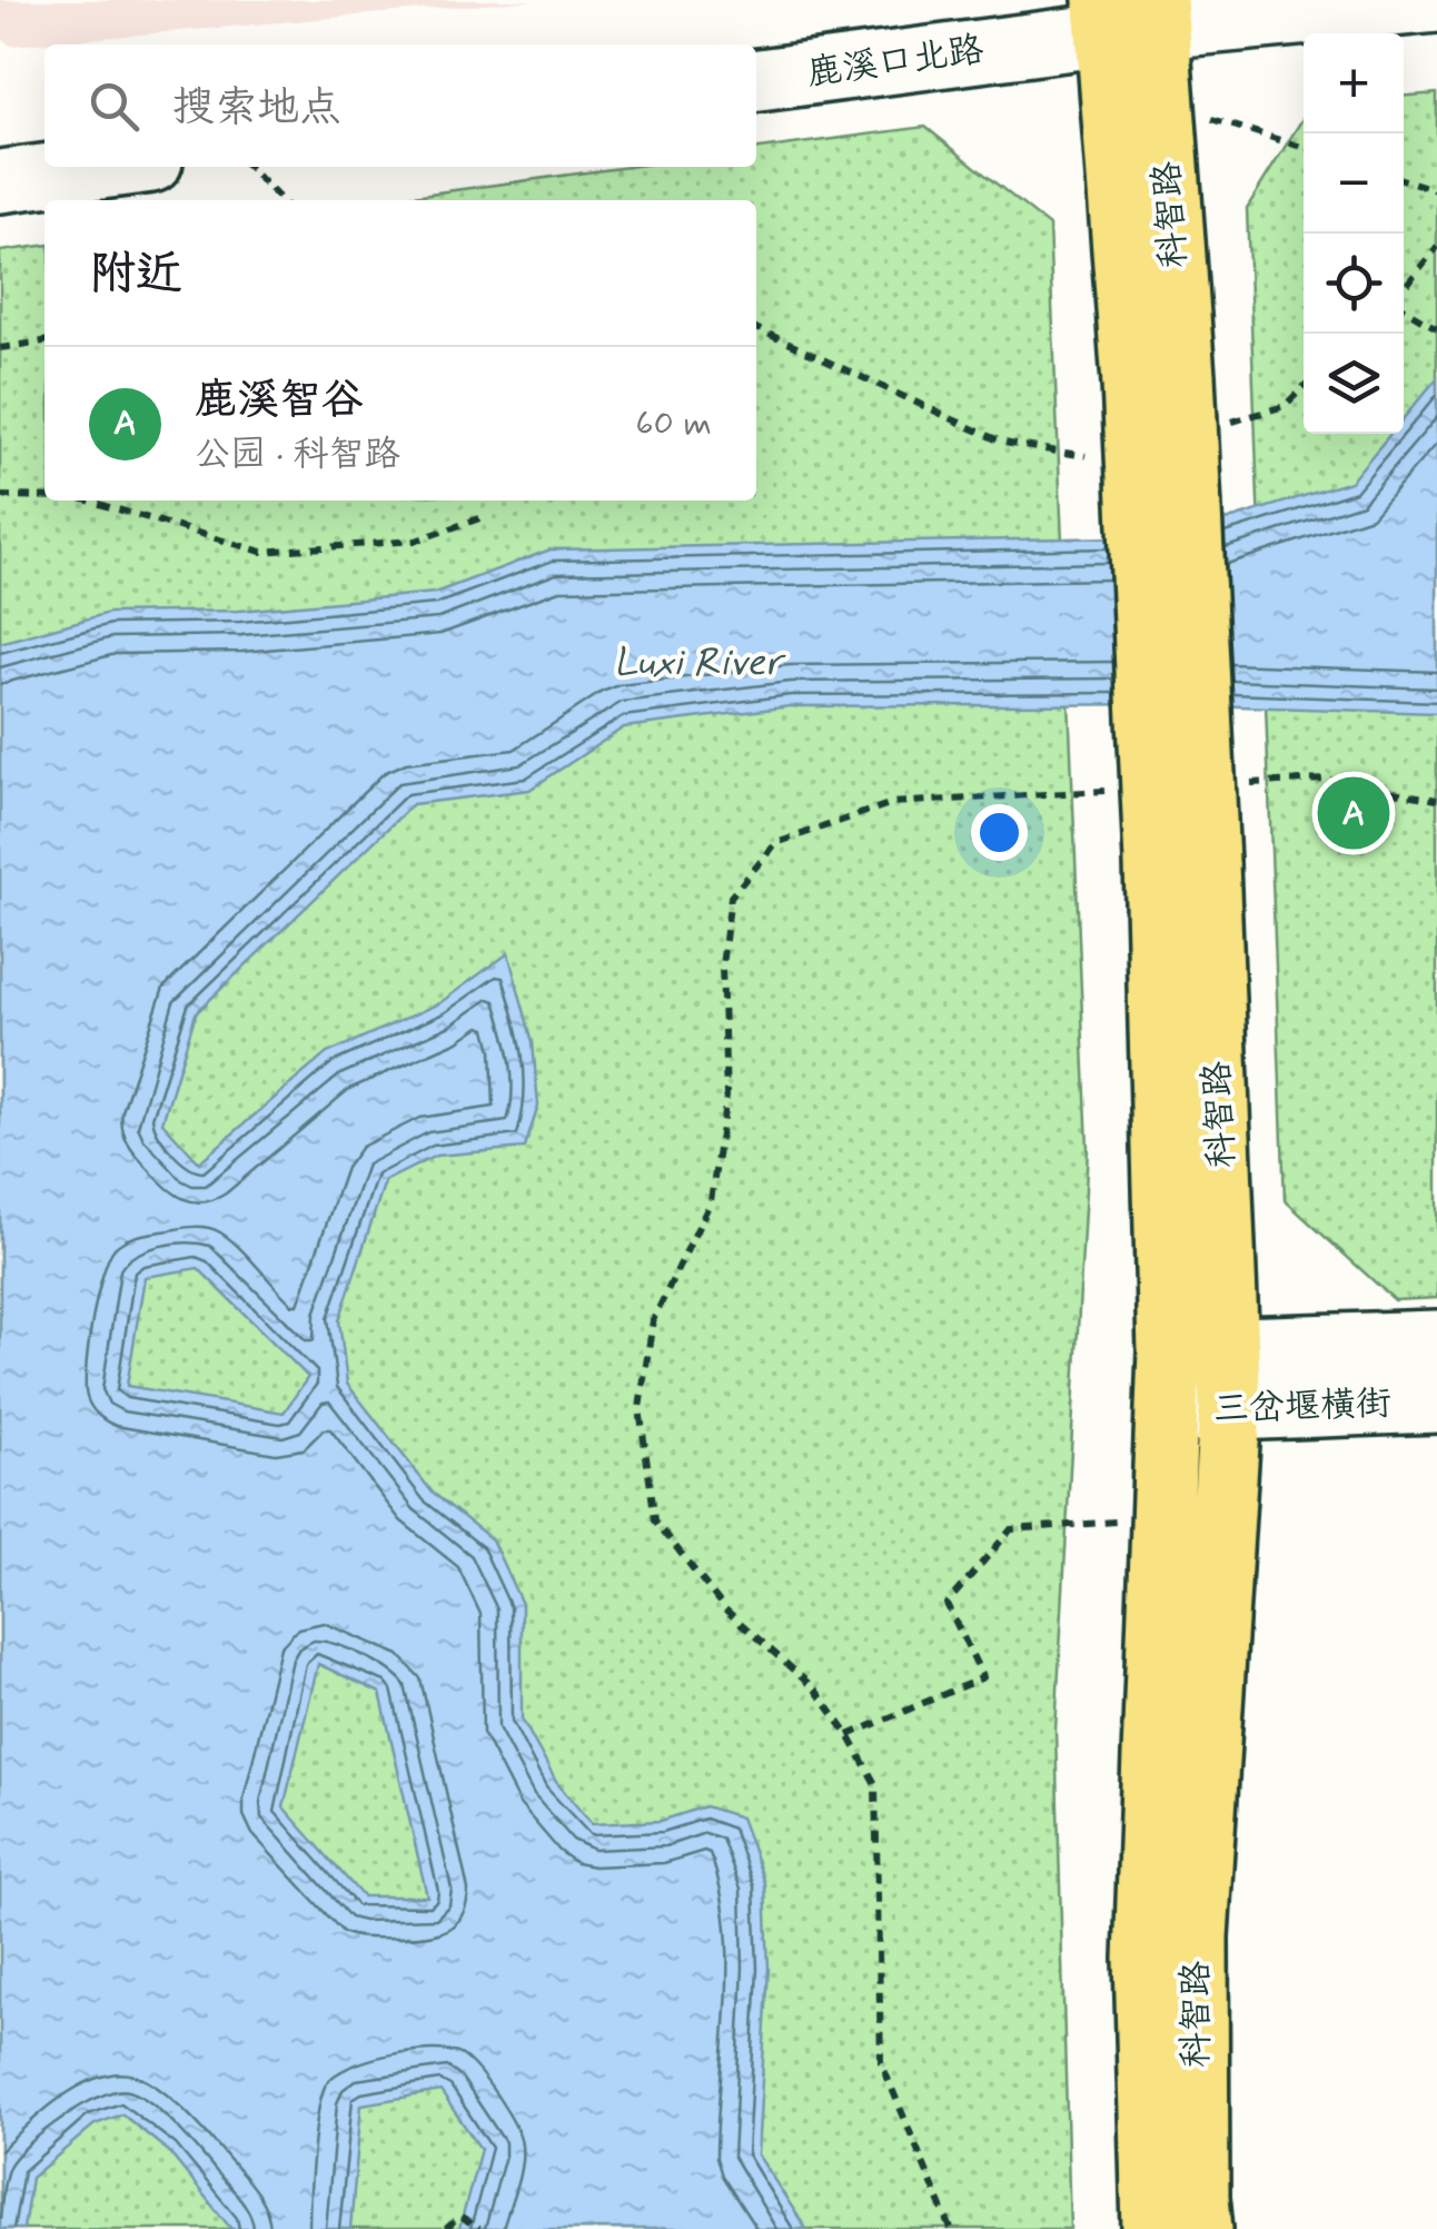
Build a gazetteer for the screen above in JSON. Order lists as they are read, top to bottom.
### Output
{
  "streets": {
    "main road": ["科智路"],
    "street": ["鹿溪口北路", "三岔堰横街"]
  },
  "crossings": [
    ["鹿溪口北路", "科智路"],
    ["科智路", "三岔堰横街"]
  ],
  "water": ["Luxi River"],
  "page": {
    "map_buttons": ["+", "−"],
    "search": "搜索地点",
    "heading": "附近",
    "list": [
      {
        "mark": "A",
        "name": "鹿溪智谷",
        "note": "公园 · 科智路",
        "value": "60 m"
      }
    ],
    "pins": "A"
  }
}
